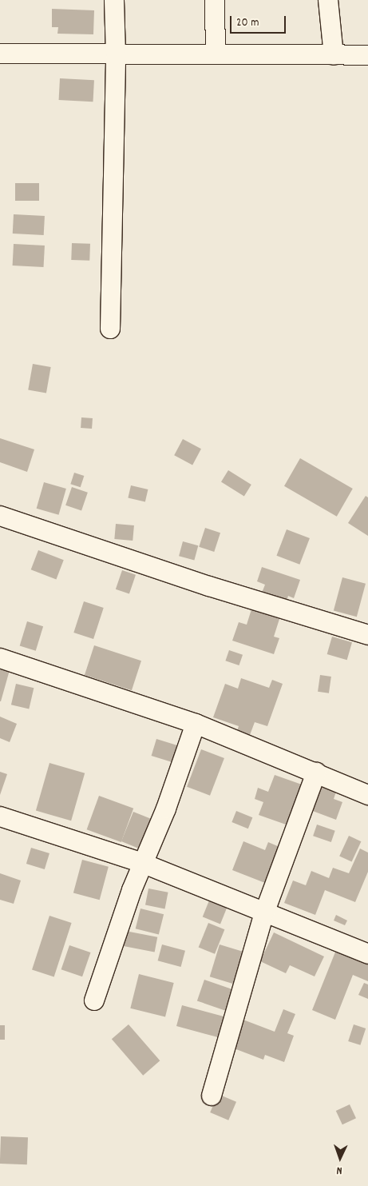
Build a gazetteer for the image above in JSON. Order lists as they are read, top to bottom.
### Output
{
  "scale_bar": "20 m",
  "north": "bottom"
}
